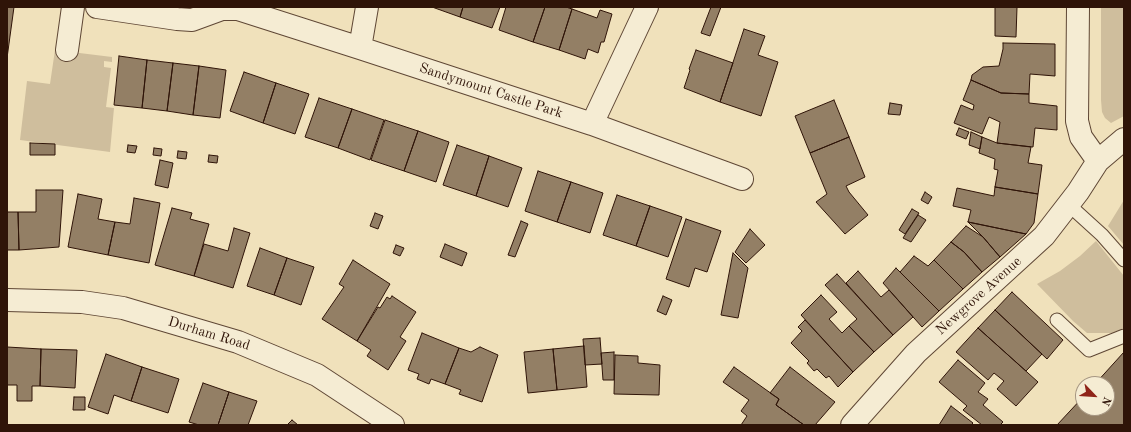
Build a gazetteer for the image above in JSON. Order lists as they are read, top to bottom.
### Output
{
  "streets": {
    "street": ["Sandymount Castle Park", "Newgrove Avenue", "Durham Road"]
  },
  "north": "bottom right"
}
